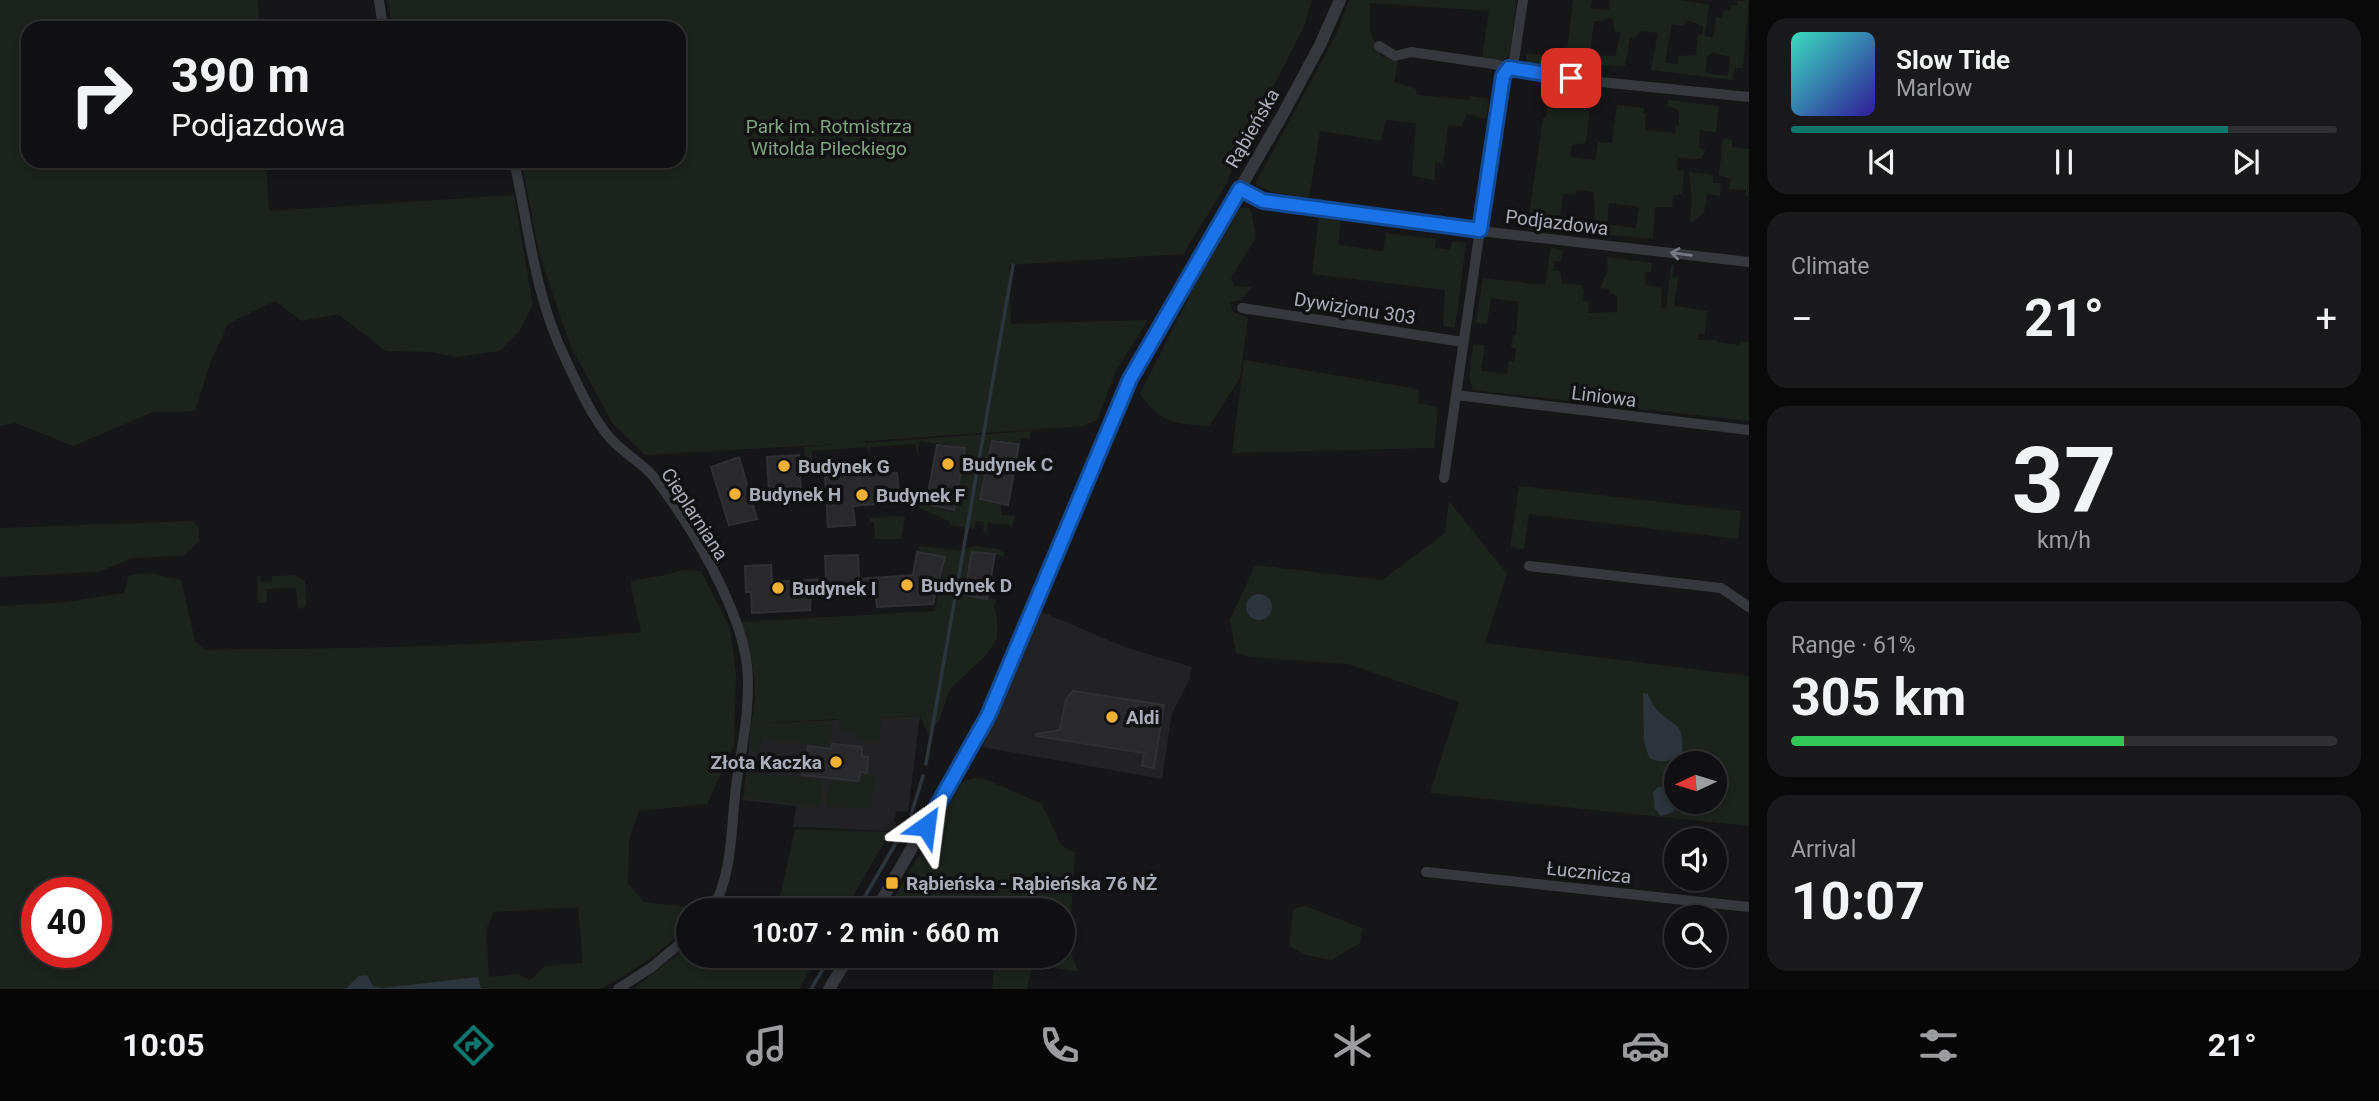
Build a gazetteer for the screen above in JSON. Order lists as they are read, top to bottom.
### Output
{
  "streets": {
    "street": [
      "Rąbieńska",
      "Podjazdowa",
      "Dywizjonu 303",
      "Liniowa",
      "Cieplarniana",
      "Łucznicza"
    ]
  },
  "crossings": [
    ["Rąbieńska", "Podjazdowa"]
  ],
  "one_way": ["Podjazdowa"],
  "parks": ["Park im. Rotmistrza Witolda Pileckiego"],
  "places": {
    "other": [
      "Budynek C",
      "Budynek G",
      "Budynek H",
      "Budynek F",
      "Budynek D",
      "Budynek I",
      "Aldi",
      "Złota Kaczka"
    ],
    "transit": ["Rąbieńska - Rąbieńska 76 NŻ"]
  },
  "north": "left",
  "page": {
    "turn": ["390 m", "Podjazdowa"],
    "song": ["Slow Tide", "Marlow"],
    "tile": [
      "Climate",
      ["37", "km/h"],
      ["Range · 61%", "305 km"],
      ["Arrival", "10:07"]
    ],
    "heat": ["−", "21°", "+"],
    "limit": "40",
    "trip": "10:07 · 2 min · 660 m",
    "tabs": ["10:05", "21°"]
  }
}
